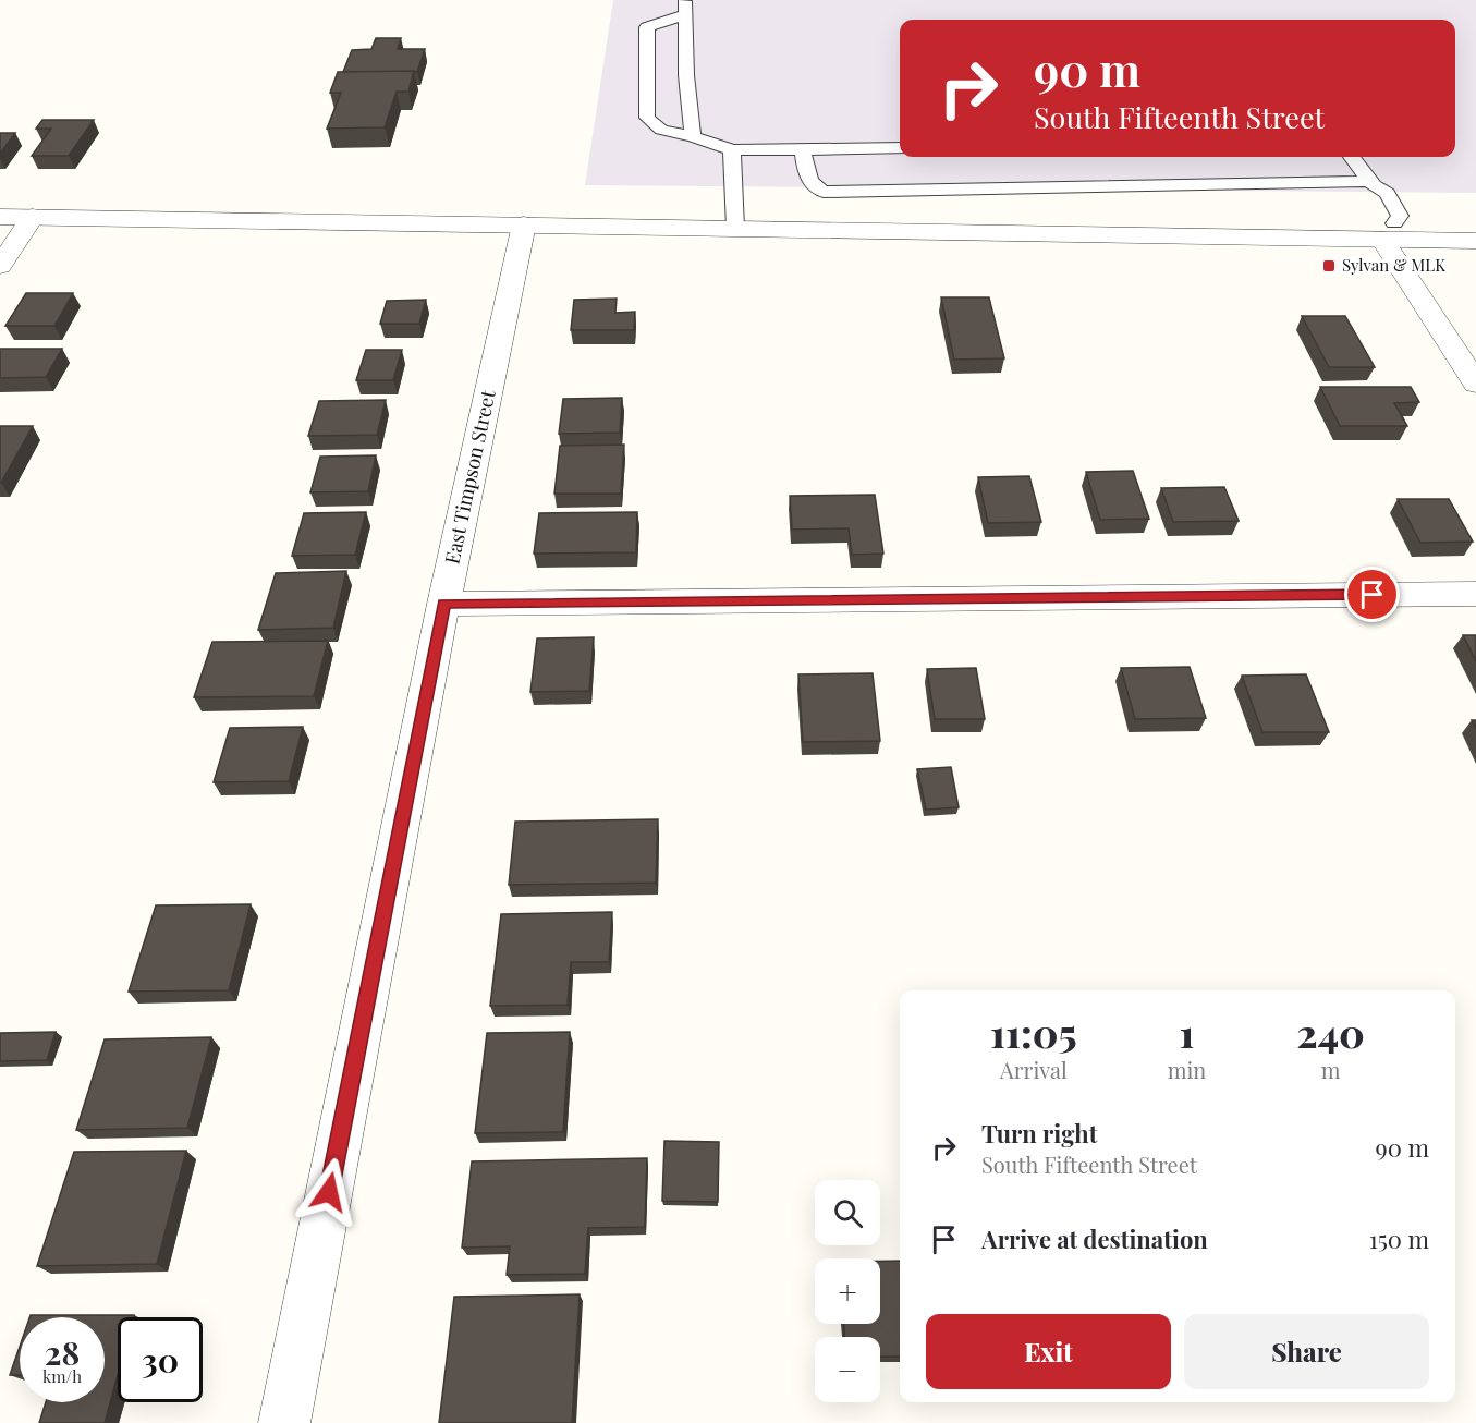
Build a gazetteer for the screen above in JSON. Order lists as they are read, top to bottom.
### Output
{
  "streets": {
    "street": ["East Timpson Street"]
  },
  "places": {
    "transit": ["Sylvan & MLK"]
  },
  "page": {
    "turn": ["90 m", "South Fifteenth Street"],
    "eta": [
      "11:05",
      "Arrival",
      "1",
      "min",
      "240",
      "m"
    ],
    "list": [
      {
        "name": "Turn right",
        "note": "South Fifteenth Street",
        "value": "90 m"
      },
      {
        "name": "Arrive at destination",
        "value": "150 m"
      }
    ],
    "map_buttons": ["+", "−"],
    "buttons": ["Exit", "Share"],
    "speed": "28 km/h",
    "limit": "30"
  }
}
